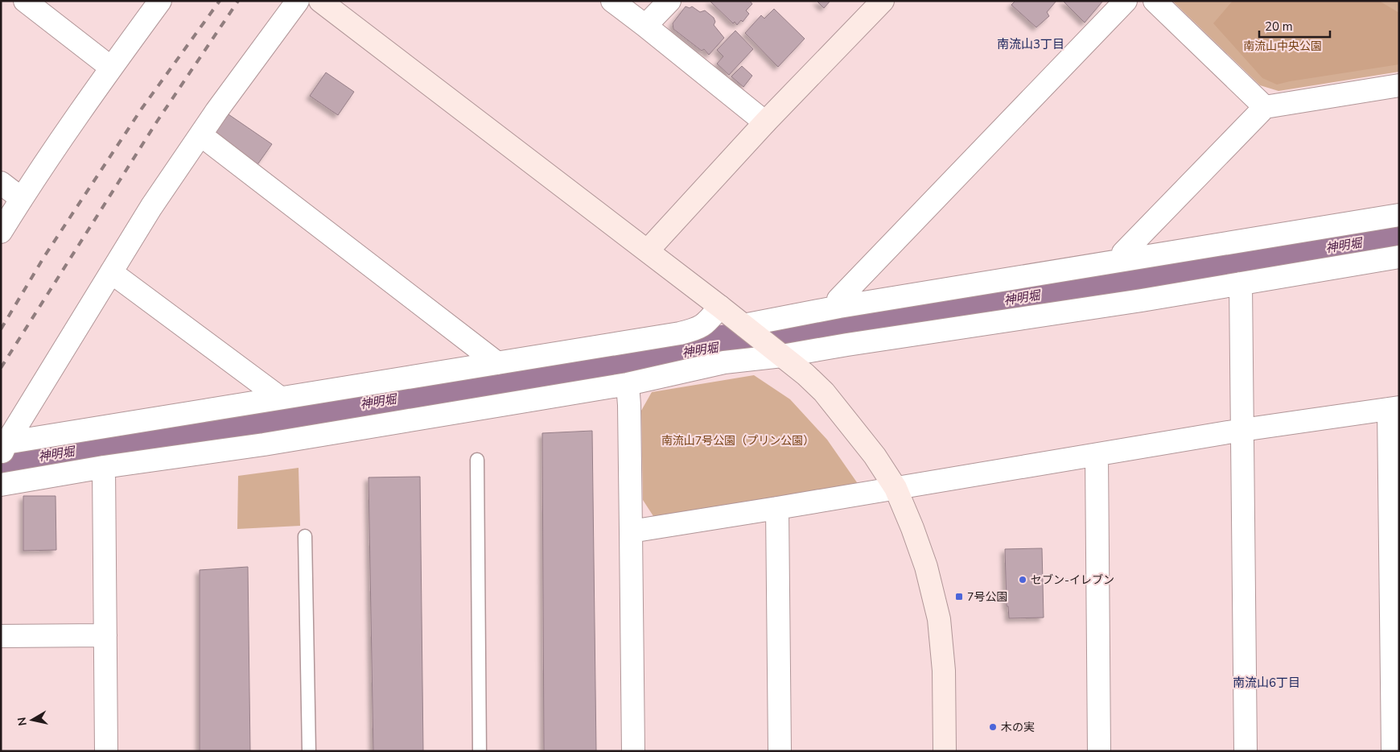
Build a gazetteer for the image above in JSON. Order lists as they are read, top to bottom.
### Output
{
  "districts": ["南流山3丁目", "南流山6丁目"],
  "water": ["神明堀"],
  "parks": ["南流山中央公園", "南流山7号公園（プリン公園）"],
  "places": {
    "other": ["セブン-イレブン", "木の実"],
    "transit": ["7号公園"]
  },
  "scale_bar": "20 m",
  "north": "left"
}
